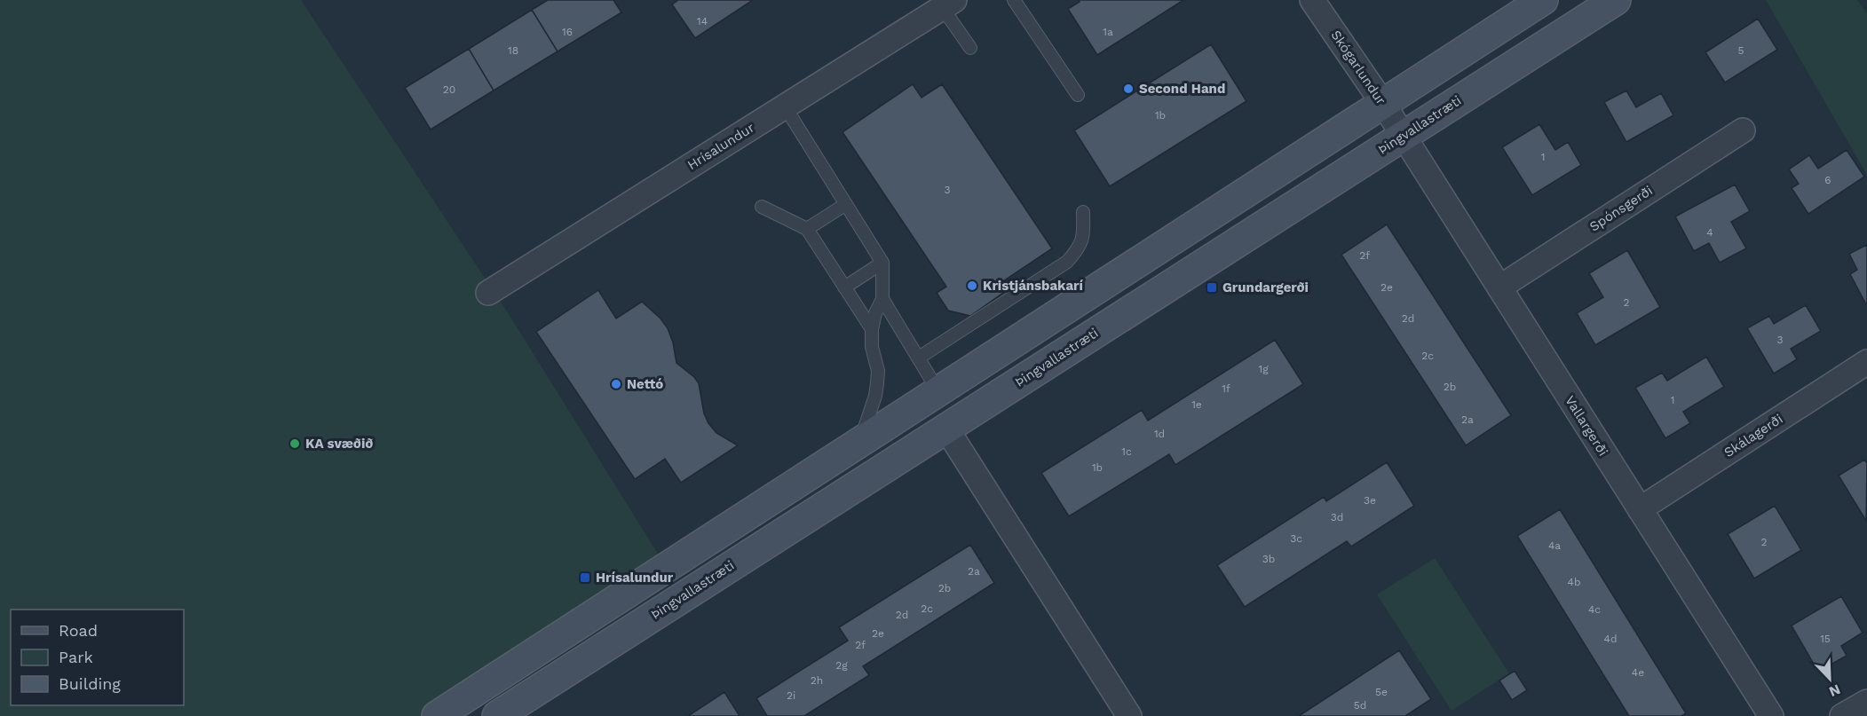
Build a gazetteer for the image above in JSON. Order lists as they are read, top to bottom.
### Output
{
  "streets": {
    "main road": ["Þingvallastræti"],
    "street": [
      "Skógarlundur",
      "Hrísalundur",
      "Spónsgerði",
      "Vallargerði",
      "Skálagerði"
    ]
  },
  "crossings": [
    ["Skógarlundur", "Þingvallastræti"],
    ["Skógarlundur", "Vallargerði"],
    ["Þingvallastræti", "Vallargerði"],
    ["Spónsgerði", "Vallargerði"],
    ["Vallargerði", "Skálagerði"]
  ],
  "places": {
    "other": [
      "Second Hand",
      "Kristjánsbakarí",
      "Nettó",
      "KA svæðið"
    ],
    "transit": ["Grundargerði", "Hrísalundur"]
  },
  "house_numbers": [
    "14",
    "16",
    "1a",
    "18",
    "5",
    "20",
    "1b",
    "1",
    "6",
    "3",
    "4",
    "2f",
    "2e",
    "2",
    "2d",
    "3",
    "2c",
    "1g",
    "2b",
    "1f",
    "1",
    "1e",
    "2a",
    "1d",
    "1c",
    "1b",
    "3e",
    "3d",
    "3c",
    "2",
    "4a",
    "3b",
    "2a",
    "4b",
    "2b",
    "2c",
    "4c",
    "2d",
    "2e",
    "4d",
    "15",
    "2f",
    "2g",
    "4e",
    "2h",
    "5e",
    "2i",
    "5d"
  ],
  "legend": ["Road", "Park", "Building"],
  "north": "bottom right"
}
